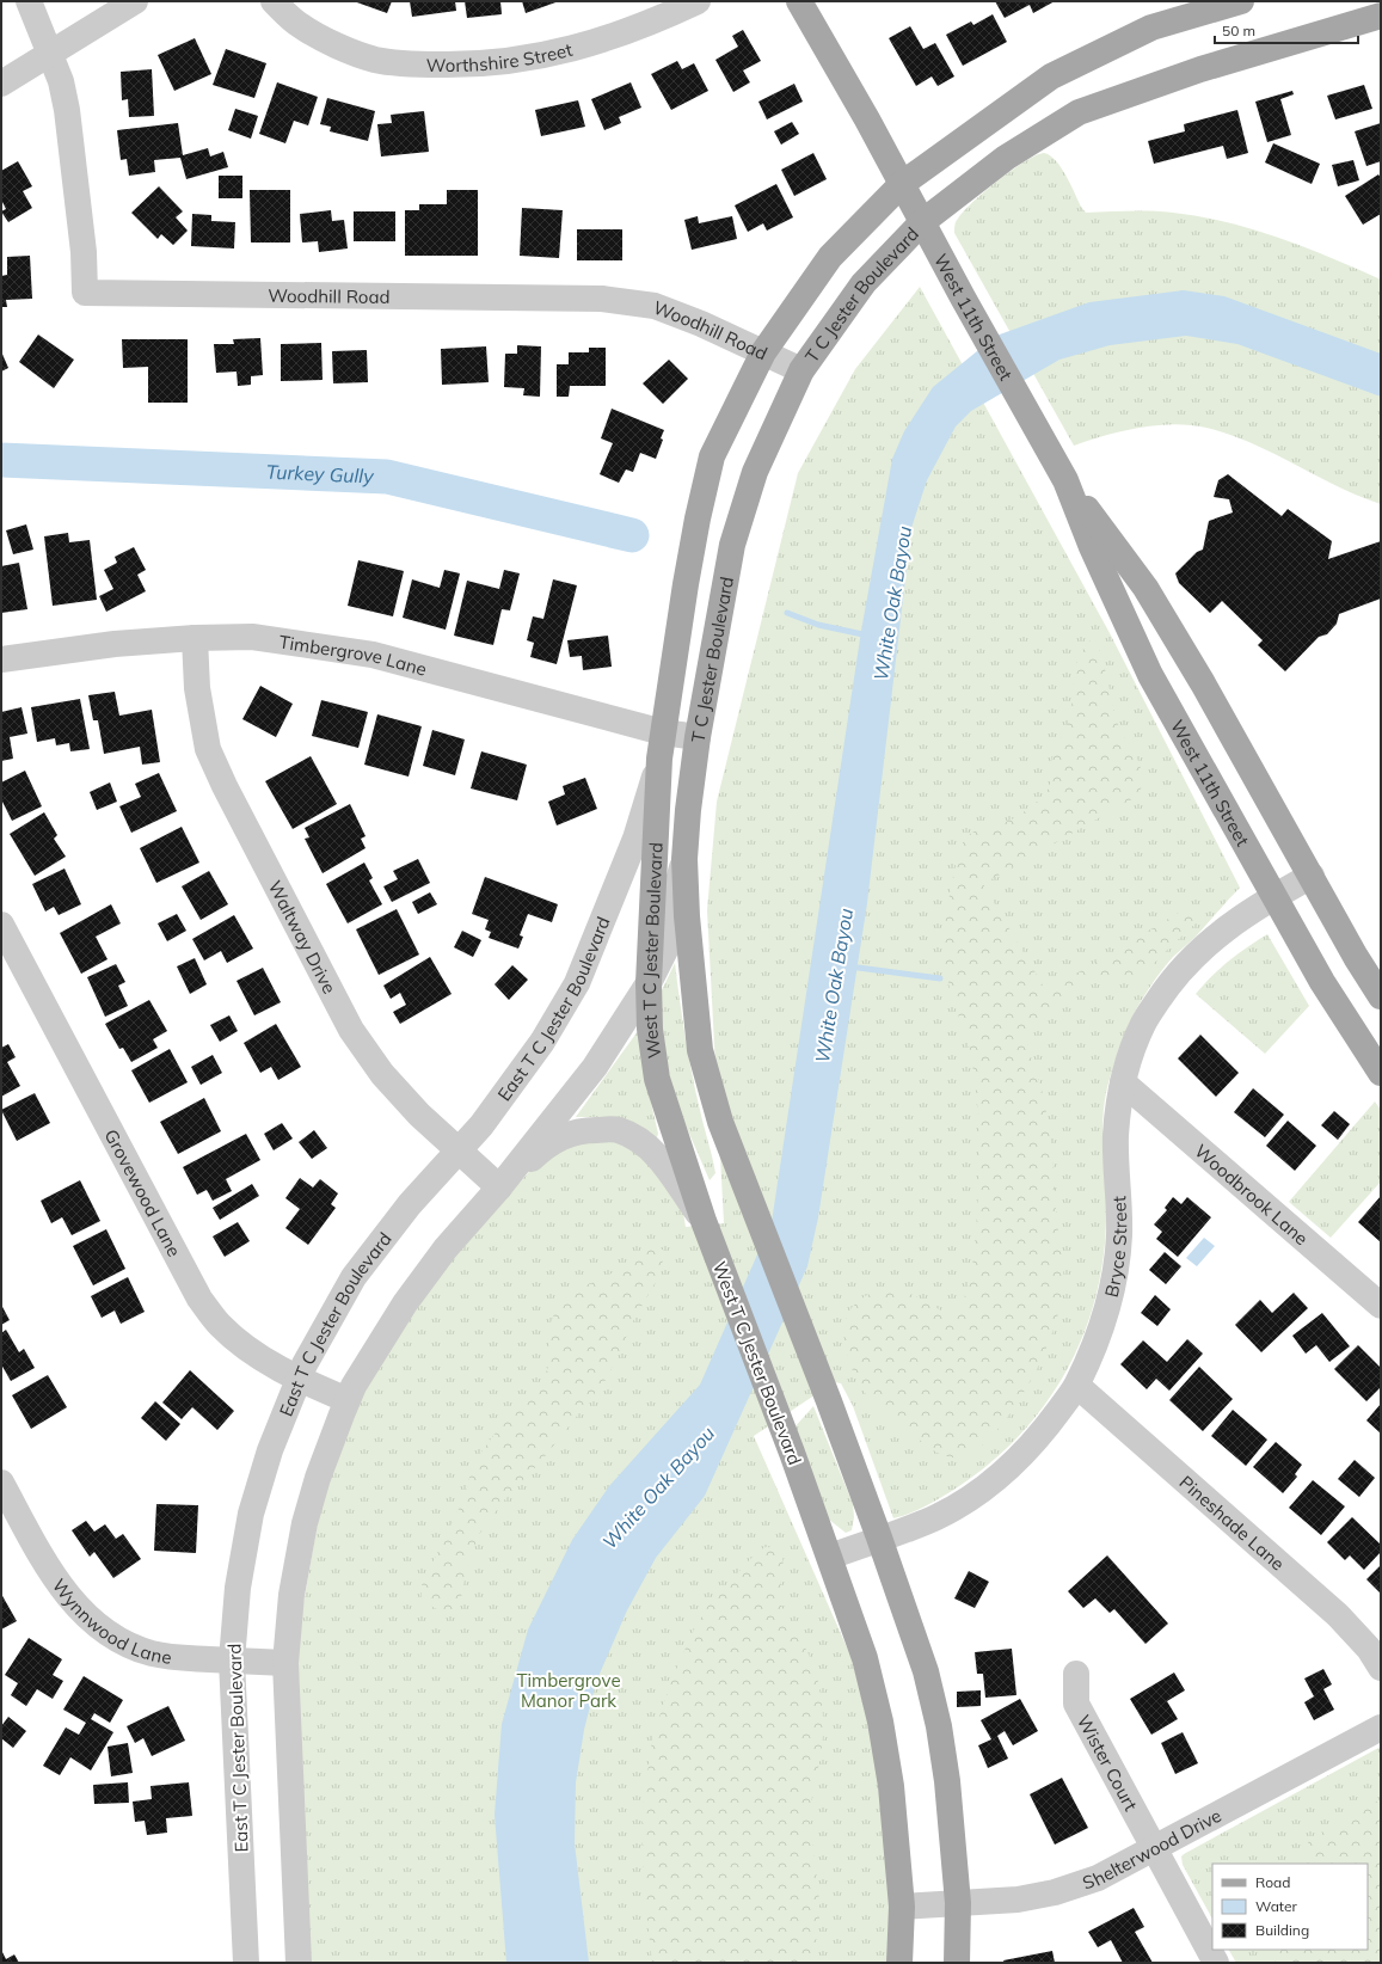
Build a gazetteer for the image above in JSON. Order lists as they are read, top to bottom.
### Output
{
  "streets": {
    "main road": ["T C Jester Boulevard", "West 11th Street", "West T C Jester Boulevard"],
    "street": [
      "Worthshire Street",
      "Woodhill Road",
      "Timbergrove Lane",
      "Waltway Drive",
      "East T C Jester Boulevard",
      "Grovewood Lane",
      "Woodbrook Lane",
      "Bryce Street",
      "Pineshade Lane",
      "Wynnwood Lane",
      "Wister Court",
      "Shelterwood Drive"
    ]
  },
  "crossings": [
    ["Woodhill Road", "T C Jester Boulevard"],
    ["T C Jester Boulevard", "West 11th Street"],
    ["T C Jester Boulevard", "Timbergrove Lane"],
    ["T C Jester Boulevard", "West T C Jester Boulevard"],
    ["T C Jester Boulevard", "East T C Jester Boulevard"],
    ["West 11th Street", "Bryce Street"],
    ["Timbergrove Lane", "Waltway Drive"],
    ["Waltway Drive", "East T C Jester Boulevard"],
    ["West T C Jester Boulevard", "East T C Jester Boulevard"],
    ["West T C Jester Boulevard", "Bryce Street"],
    ["West T C Jester Boulevard", "Shelterwood Drive"],
    ["East T C Jester Boulevard", "Grovewood Lane"],
    ["East T C Jester Boulevard", "Wynnwood Lane"],
    ["Woodbrook Lane", "Bryce Street"],
    ["Bryce Street", "Pineshade Lane"],
    ["Wister Court", "Shelterwood Drive"]
  ],
  "water": ["Turkey Gully", "White Oak Bayou"],
  "parks": ["Timbergrove Manor Park"],
  "legend": ["Road", "Water", "Building"],
  "scale_bar": "50 m"
}
